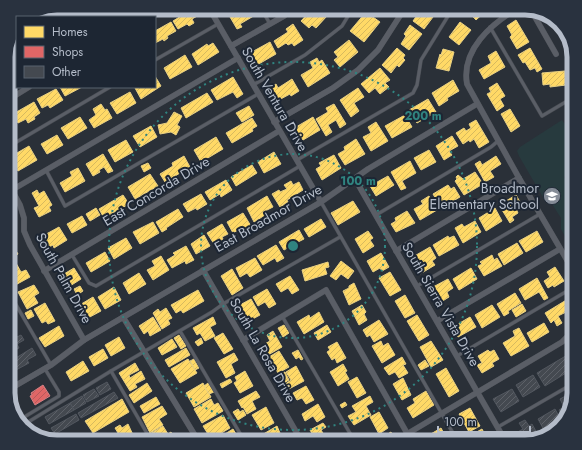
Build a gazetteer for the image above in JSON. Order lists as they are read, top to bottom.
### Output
{
  "streets": {
    "street": [
      "South Ventura Drive",
      "East Concorda Drive",
      "East Broadmor Drive",
      "South Palm Drive",
      "South Sierra Vista Drive",
      "South La Rosa Drive"
    ]
  },
  "crossings": [
    ["South Ventura Drive", "East Concorda Drive"],
    ["South Ventura Drive", "East Broadmor Drive"],
    ["East Concorda Drive", "South Palm Drive"],
    ["East Broadmor Drive", "South Palm Drive"],
    ["East Broadmor Drive", "South Sierra Vista Drive"],
    ["East Broadmor Drive", "South La Rosa Drive"]
  ],
  "places": {
    "school or university": ["Broadmor Elementary School"]
  },
  "legend": ["Homes", "Shops", "Other"],
  "scale_bar": "100 m",
  "rings": ["200 m", "100 m"]
}
